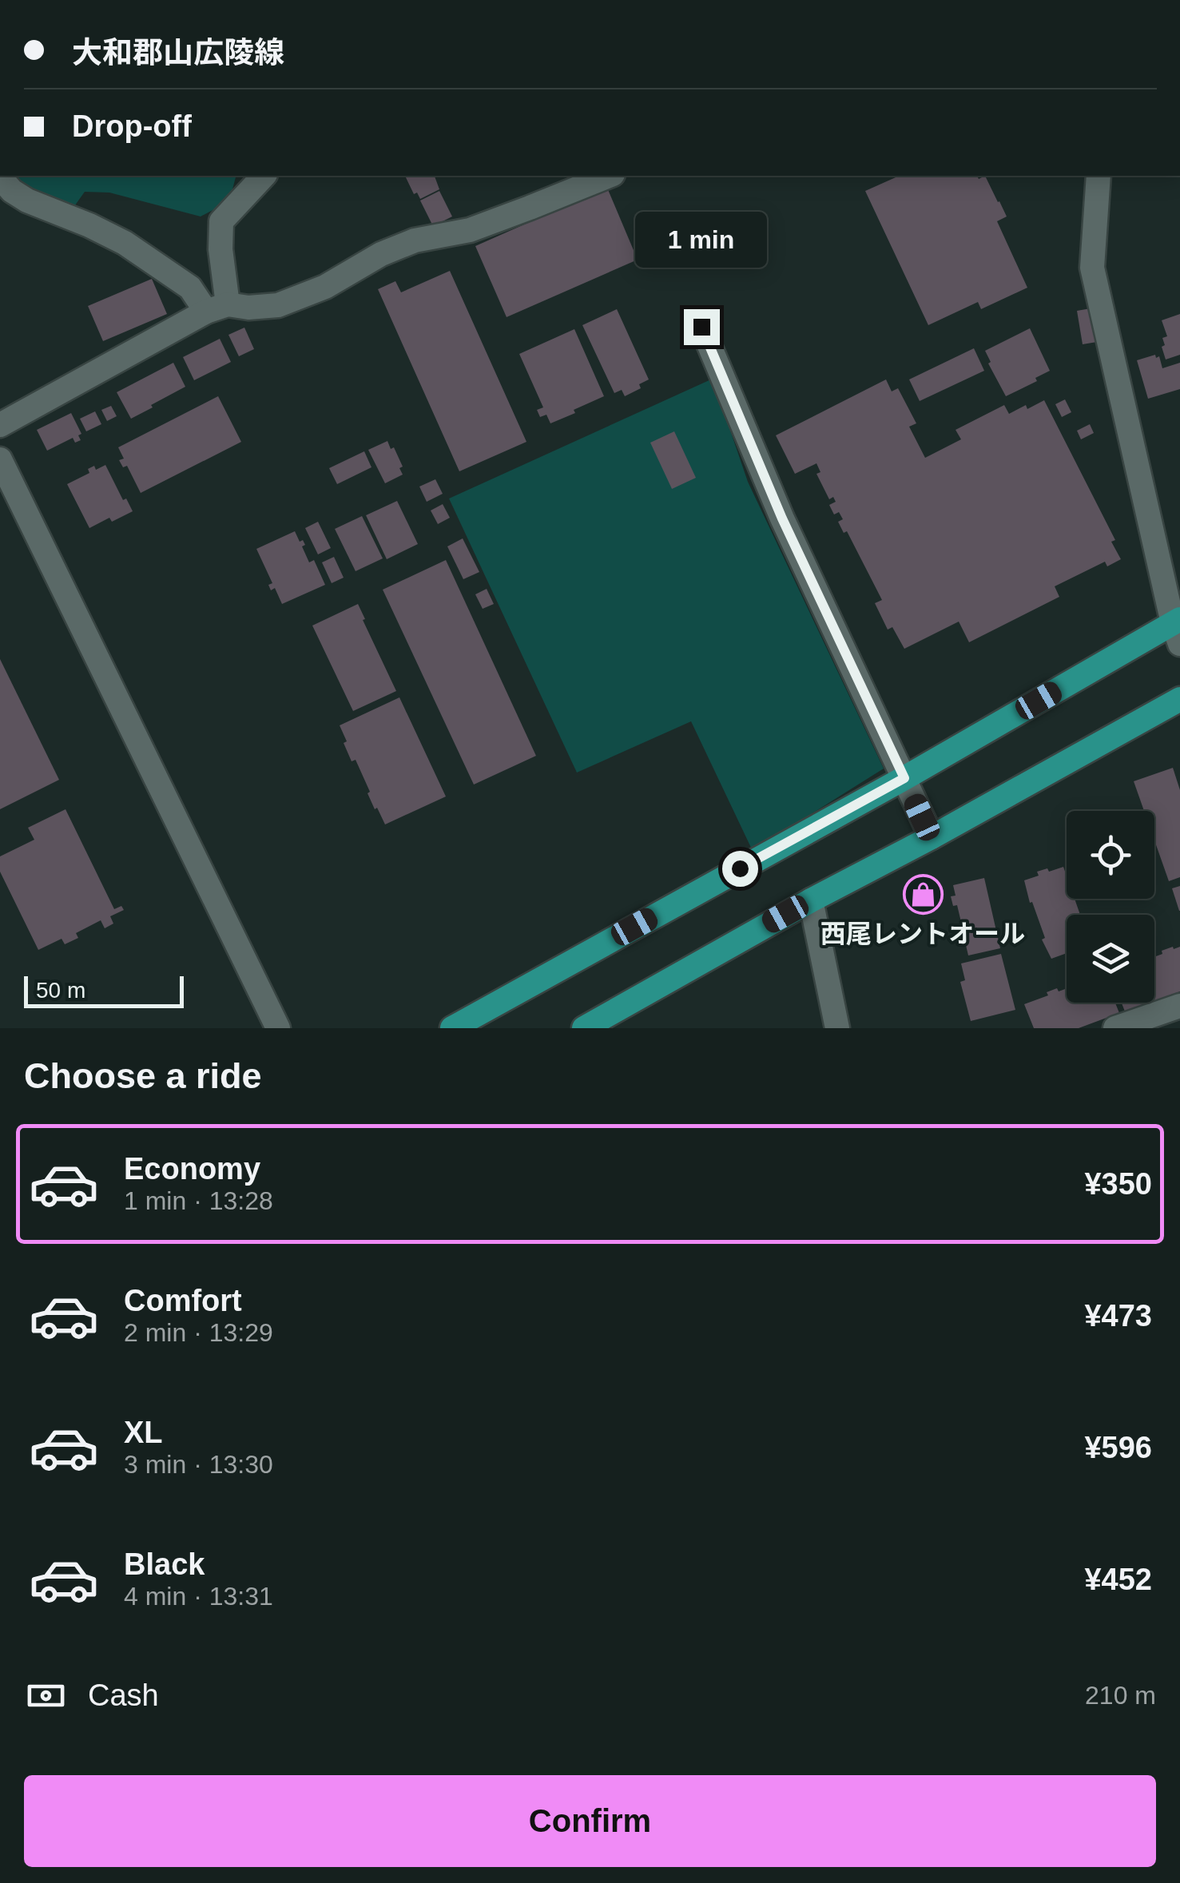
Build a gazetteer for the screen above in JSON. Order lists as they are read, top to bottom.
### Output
{
  "places": {
    "shop": ["西尾レントオール"]
  },
  "scale_bar": "50 m",
  "page": {
    "banner": ["大和郡山広陵線", "Drop-off"],
    "bubble": "1 min",
    "scale": "50 m",
    "heading": "Choose a ride",
    "list": [
      {
        "name": "Economy",
        "note": "1 min · 13:28",
        "value": "¥350"
      },
      {
        "name": "Comfort",
        "note": "2 min · 13:29",
        "value": "¥473"
      },
      {
        "name": "XL",
        "note": "3 min · 13:30",
        "value": "¥596"
      },
      {
        "name": "Black",
        "note": "4 min · 13:31",
        "value": "¥452"
      }
    ],
    "pay": ["Cash", "210 m"],
    "buttons": "Confirm"
  }
}
